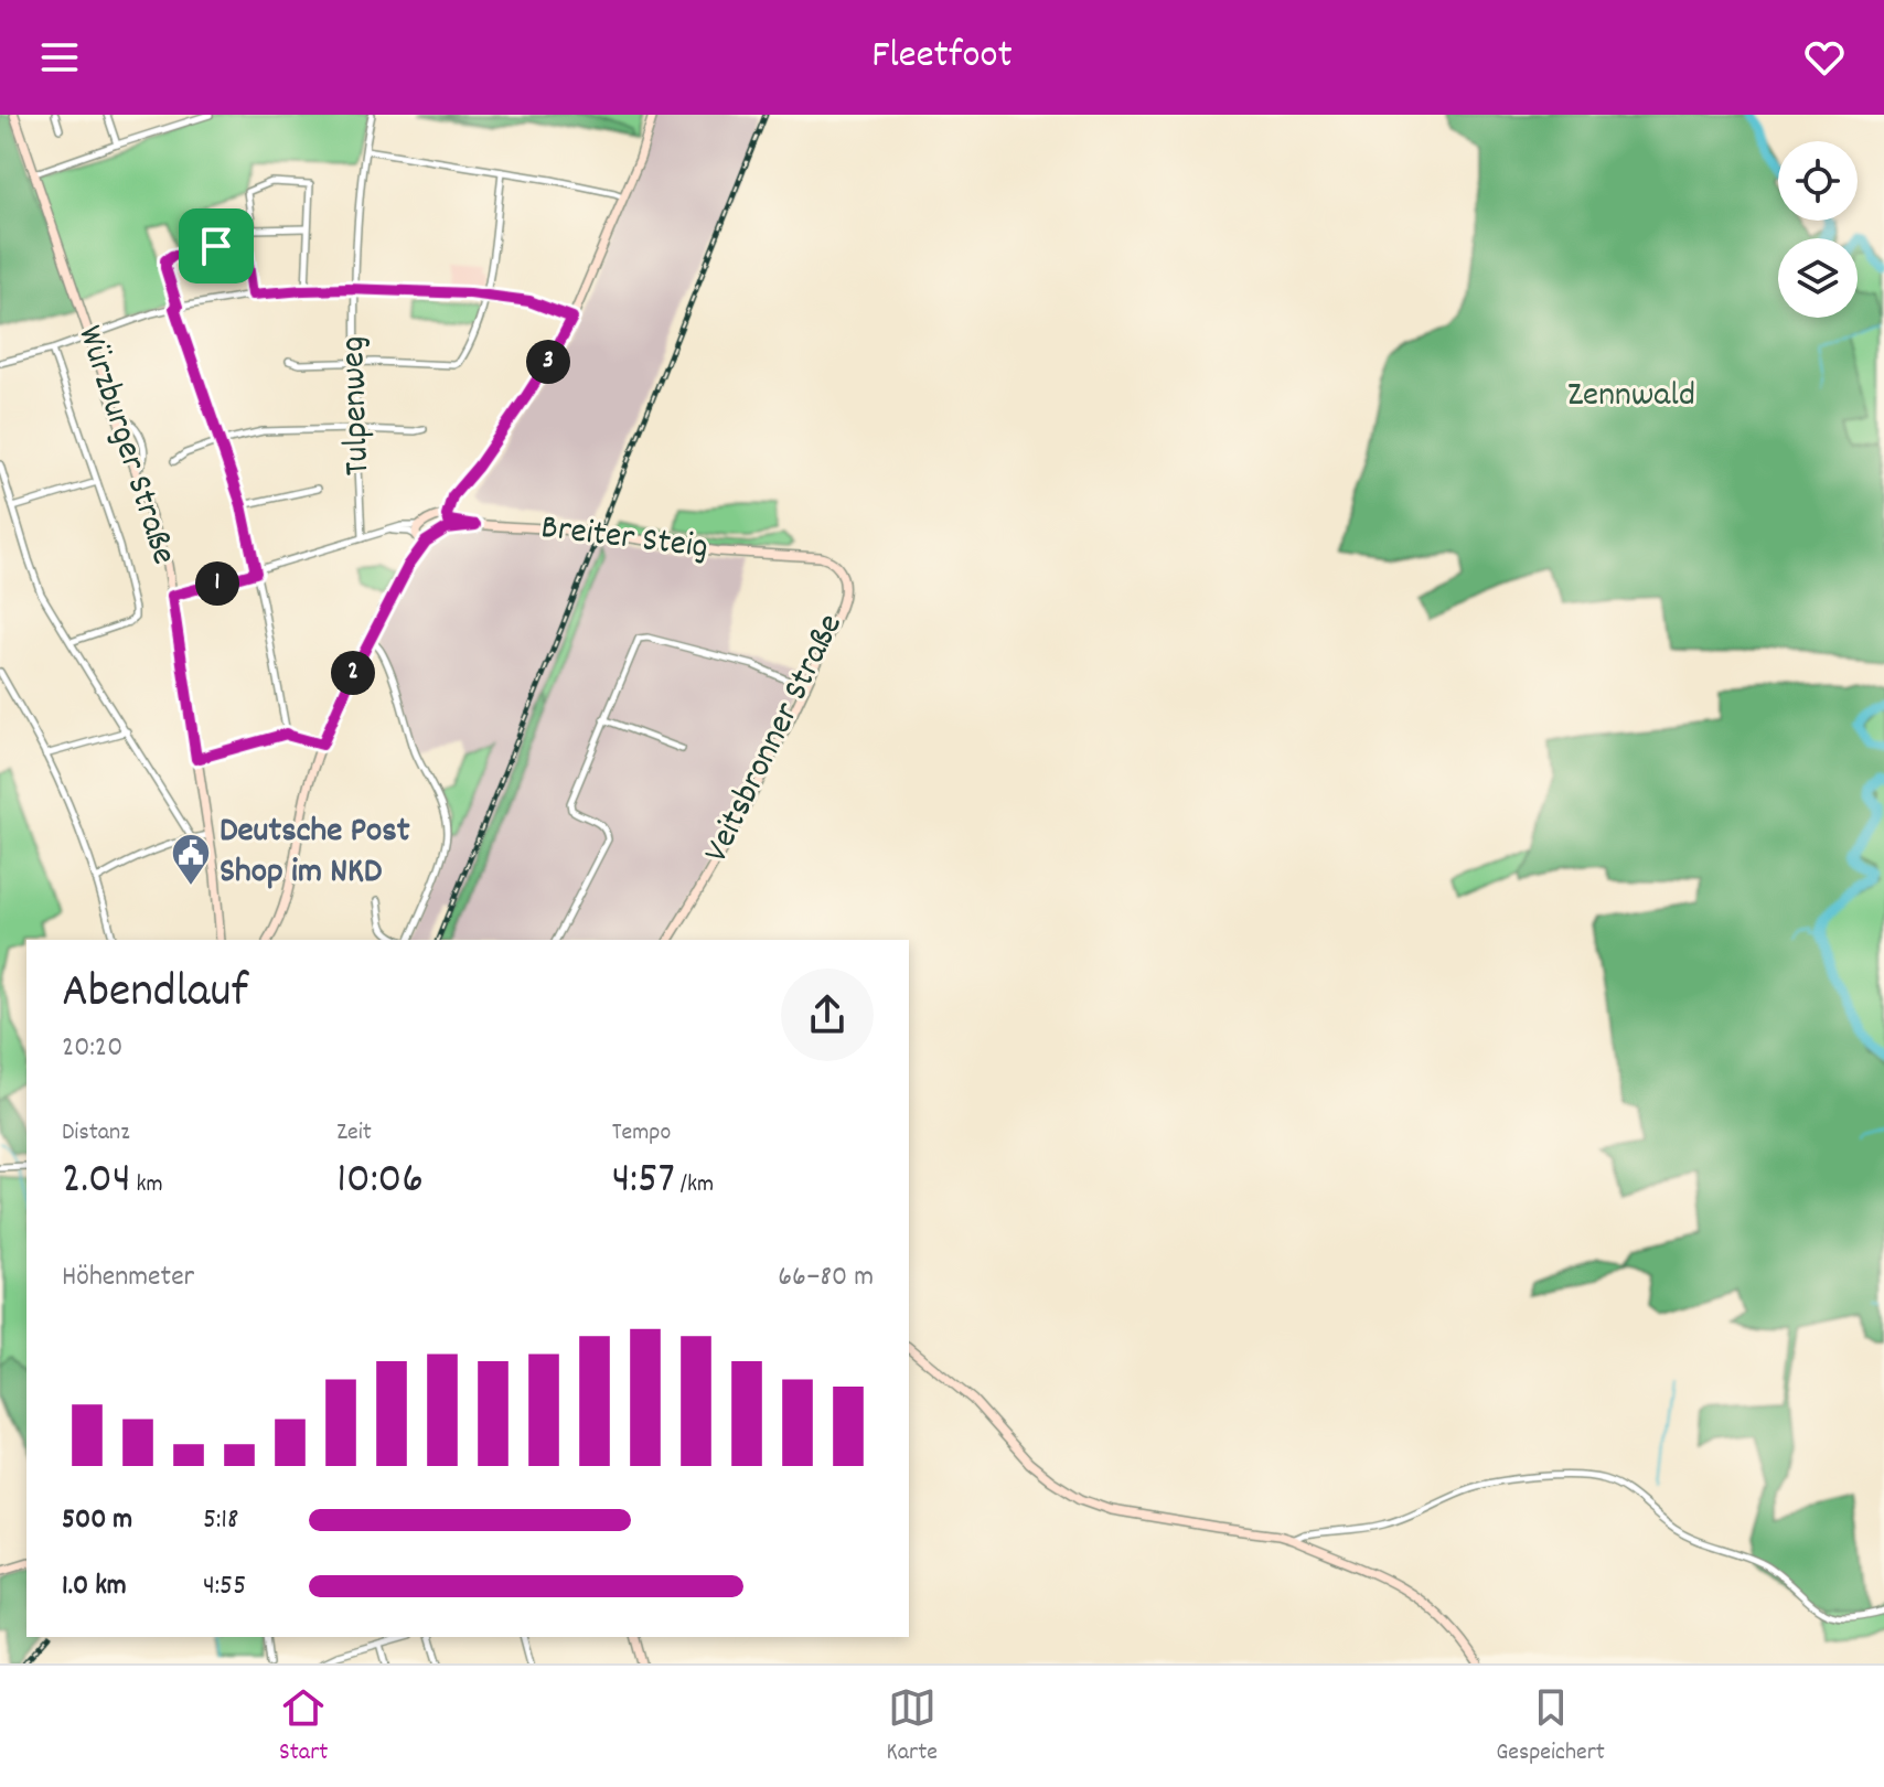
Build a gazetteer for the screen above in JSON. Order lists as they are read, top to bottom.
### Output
{
  "streets": {
    "street": [
      "Tulpenweg",
      "Würzburger Straße",
      "Breiter Steig",
      "Veitsbronner Straße"
    ]
  },
  "crossings": [
    ["Breiter Steig", "Veitsbronner Straße"]
  ],
  "parks": ["Zennwald"],
  "places": {
    "public building": ["Deutsche Post Shop im NKD"]
  },
  "page": {
    "header": "Fleetfoot",
    "pins": ["3", "1", "2"],
    "heading": ["Abendlauf", "20:20"],
    "stats": [
      ["Distanz", "2.04 km"],
      ["Zeit", "10:06"],
      ["Tempo", "4:57 /km"]
    ],
    "chart": ["Höhenmeter", "66–80 m"],
    "list": [
      {
        "name": "500 m",
        "note": "5:18"
      },
      {
        "name": "1.0 km",
        "note": "4:55"
      }
    ],
    "tabs": ["Start", "Karte", "Gespeichert"]
  }
}
